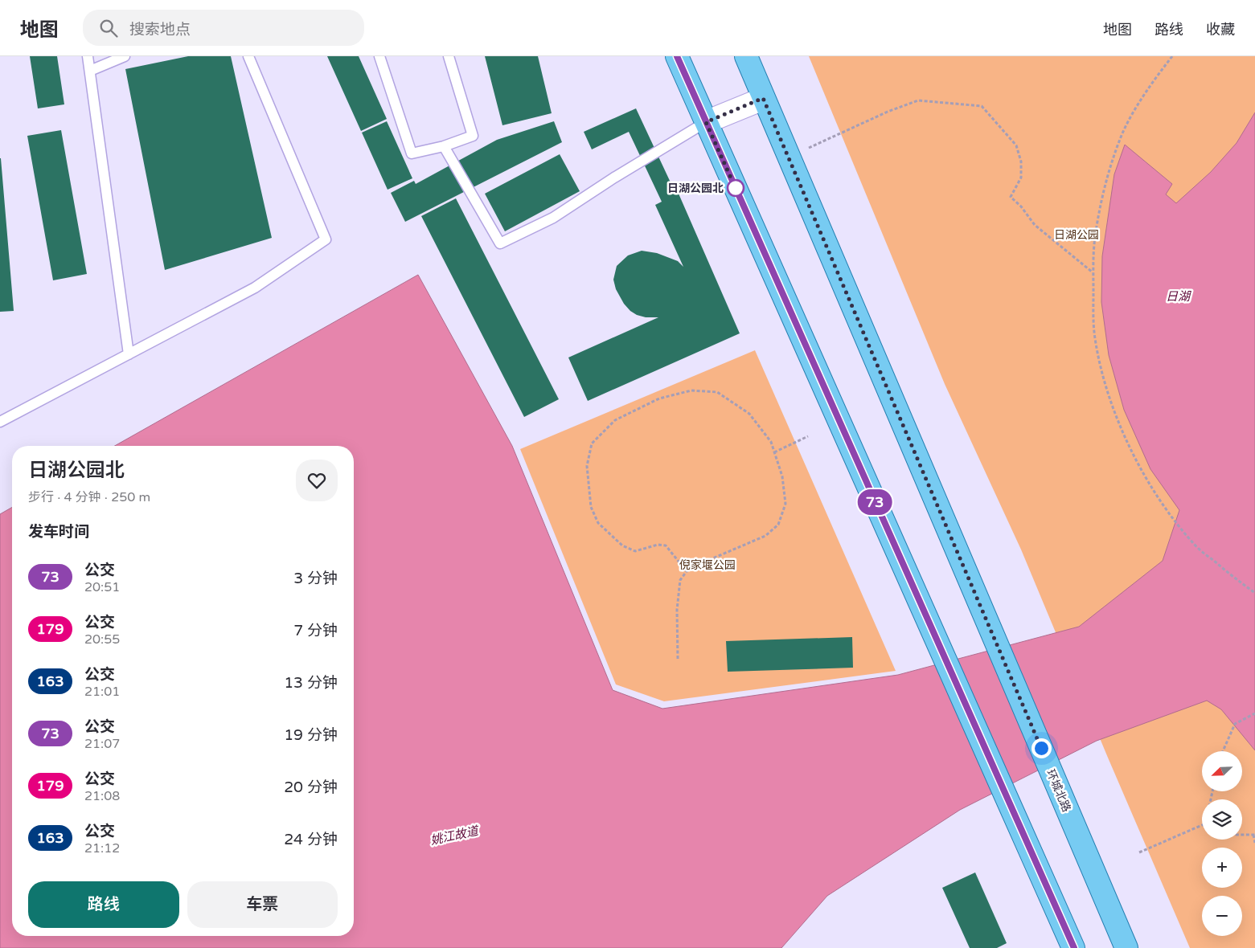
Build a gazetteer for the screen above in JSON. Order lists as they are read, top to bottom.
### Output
{
  "streets": {
    "main road": ["环城北路"]
  },
  "water": ["日湖", "姚江故道"],
  "parks": ["日湖公园", "倪家堰公园"],
  "places": ["日湖公园北"],
  "lines": ["bus line 73"],
  "north": "bottom left",
  "page": {
    "header": "地图",
    "search": "搜索地点",
    "nav": ["地图", "路线", "收藏"],
    "on_map": "73",
    "heading": [
      ["日湖公园北", "步行 · 4 分钟 · 250 m"],
      "发车时间"
    ],
    "list": [
      {
        "mark": "73",
        "name": "公交",
        "note": "20:51",
        "value": "3 分钟"
      },
      {
        "mark": "179",
        "name": "公交",
        "note": "20:55",
        "value": "7 分钟"
      },
      {
        "mark": "163",
        "name": "公交",
        "note": "21:01",
        "value": "13 分钟"
      },
      {
        "mark": "73",
        "name": "公交",
        "note": "21:07",
        "value": "19 分钟"
      },
      {
        "mark": "179",
        "name": "公交",
        "note": "21:08",
        "value": "20 分钟"
      },
      {
        "mark": "163",
        "name": "公交",
        "note": "21:12",
        "value": "24 分钟"
      }
    ],
    "map_buttons": ["+", "−"],
    "buttons": ["路线", "车票"]
  }
}
